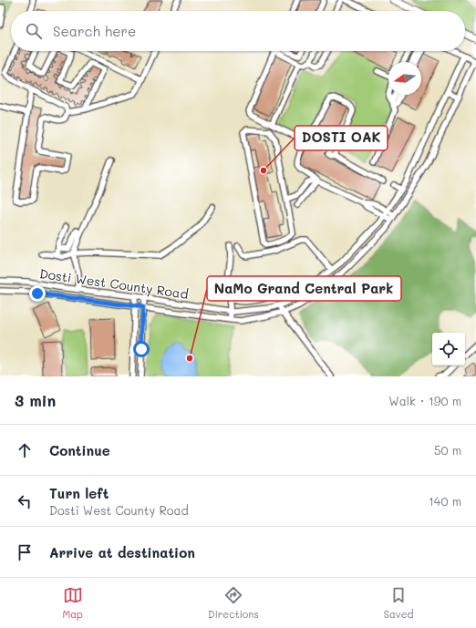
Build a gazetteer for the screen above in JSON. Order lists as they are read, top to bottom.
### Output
{
  "streets": {
    "street": ["Dosti West County Road"]
  },
  "places": ["DOSTI OAK", "NaMo Grand Central Park"],
  "north": "left",
  "page": {
    "search": "Search here",
    "heading": ["3 min", "Walk · 190 m"],
    "list": [
      ["Continue", "50 m"],
      ["Turn left", "Dosti West County Road", "140 m"],
      "Arrive at destination"
    ],
    "nav": ["Map", "Directions", "Saved"]
  }
}
